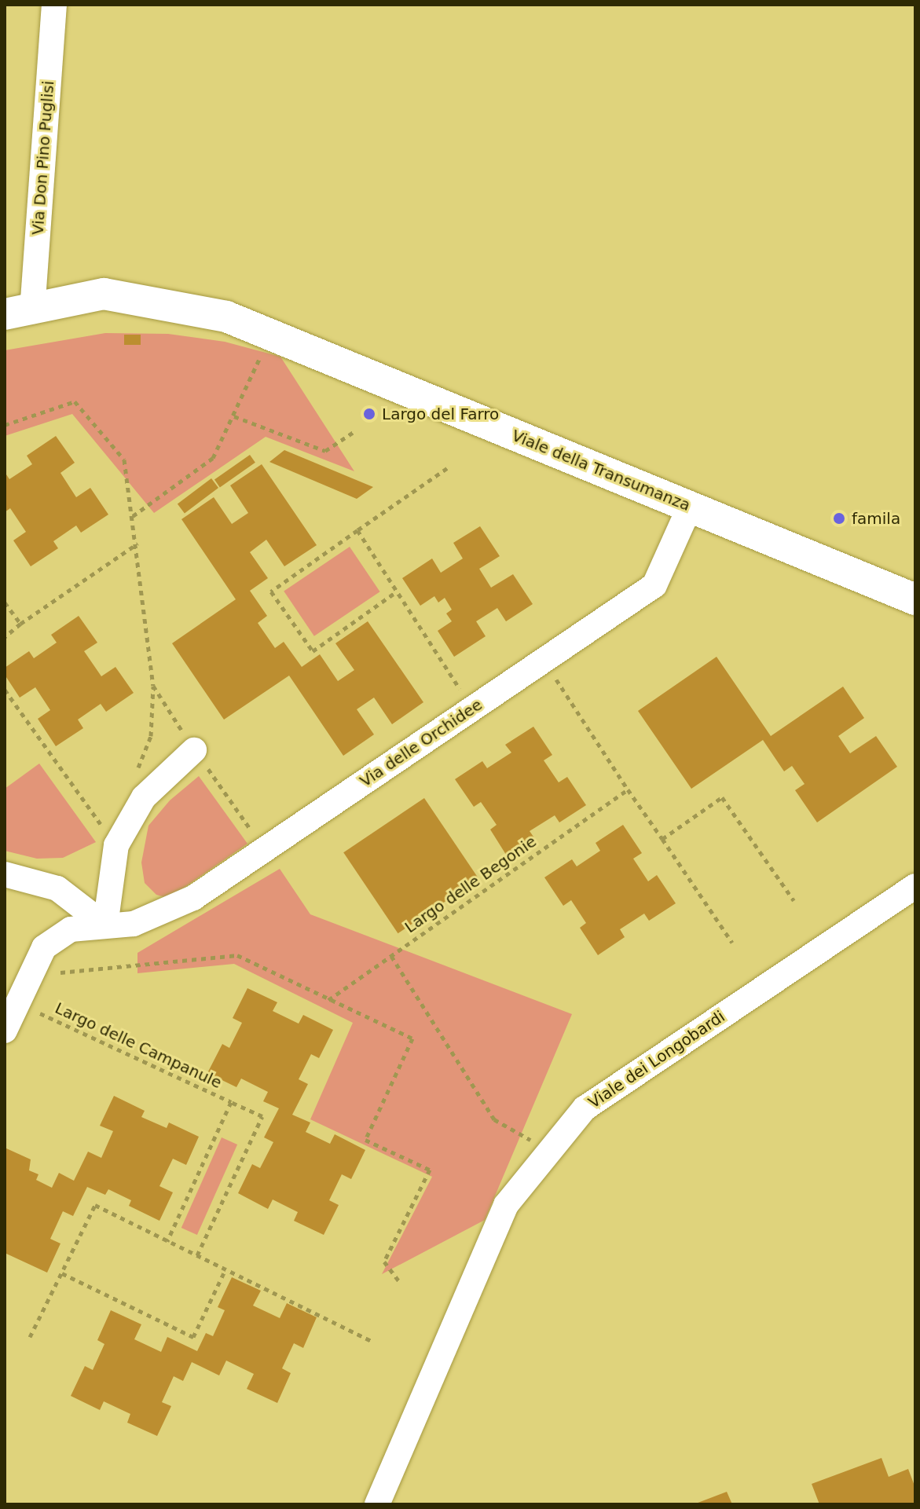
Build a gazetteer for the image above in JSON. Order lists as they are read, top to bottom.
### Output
{
  "streets": {
    "street": [
      "Via Don Pino Puglisi",
      "Viale della Transumanza",
      "Via delle Orchidee",
      "Viale dei Longobardi"
    ],
    "path": ["Largo delle Begonie", "Largo delle Campanule"]
  },
  "crossings": [
    ["Via Don Pino Puglisi", "Viale della Transumanza"],
    ["Viale della Transumanza", "Via delle Orchidee"],
    ["Largo delle Begonie", "Largo delle Campanule"]
  ],
  "places": ["Largo del Farro", "famila"]
}
